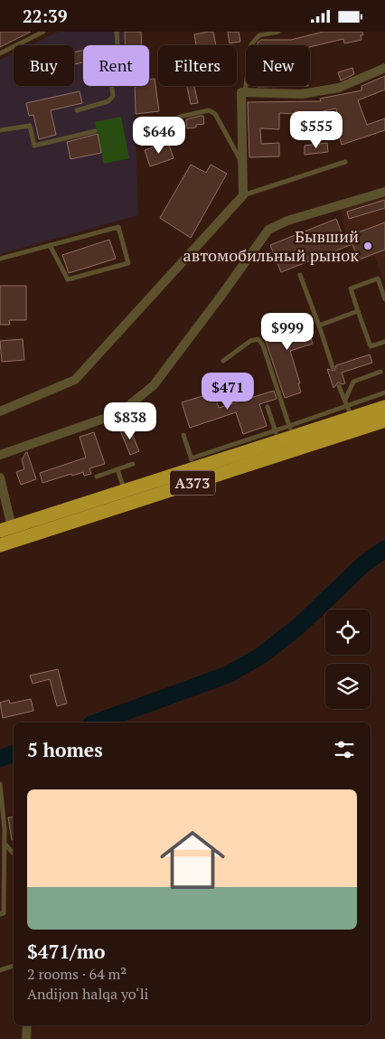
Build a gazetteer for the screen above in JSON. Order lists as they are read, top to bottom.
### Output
{
  "streets": {
    "highway": ["A373"]
  },
  "places": ["Бывший автомобильный рынок"],
  "page": {
    "status": "22:39",
    "chip": [
      "Buy",
      "Rent",
      "Filters",
      "New"
    ],
    "price": [
      "$555",
      "$646",
      "$999",
      "$471",
      "$838"
    ],
    "heading": "5 homes",
    "list": [
      {
        "name": "$471/mo",
        "note": "2 rooms · 64 m² · Andijon halqa yo‘li"
      }
    ]
  }
}
